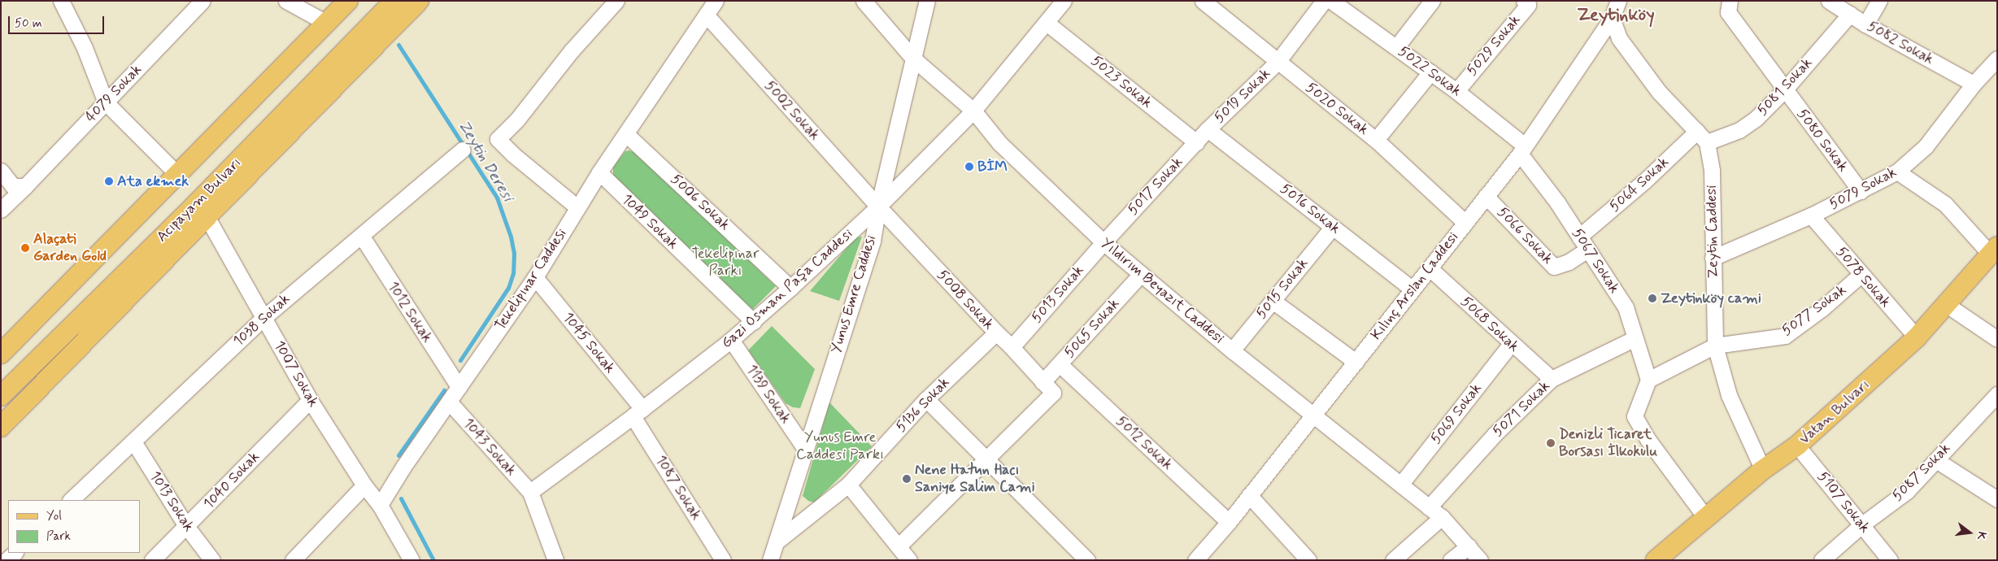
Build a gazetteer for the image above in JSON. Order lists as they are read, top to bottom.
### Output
{
  "streets": {
    "main road": ["Acıpayam Bulvarı", "Vatan Bulvarı"],
    "street": [
      "5082 Sokak",
      "5029 Sokak",
      "5022 Sokak",
      "5023 Sokak",
      "5081 Sokak",
      "4079 Sokak",
      "5019 Sokak",
      "5020 Sokak",
      "5002 Sokak",
      "5080 Sokak",
      "5064 Sokak",
      "5017 Sokak",
      "5079 Sokak",
      "5006 Sokak",
      "5016 Sokak",
      "1049 Sokak",
      "Zeytin Caddesi",
      "5066 Sokak",
      "5067 Sokak",
      "5078 Sokak",
      "Tekelipınar Caddesi",
      "Kılınç Arslan Caddesi",
      "Gazi Osman Paşa Caddesi",
      "5015 Sokak",
      "Yıldırım Beyazıt Caddesi",
      "Yunus Emre Caddesi",
      "5013 Sokak",
      "5008 Sokak",
      "5077 Sokak",
      "1012 Sokak",
      "1038 Sokak",
      "5068 Sokak",
      "5065 Sokak",
      "1045 Sokak",
      "1007 Sokak",
      "1139 Sokak",
      "5136 Sokak",
      "5071 Sokak",
      "5069 Sokak",
      "5012 Sokak",
      "1043 Sokak",
      "5087 Sokak",
      "1040 Sokak",
      "1087 Sokak",
      "1013 Sokak",
      "5107 Sokak"
    ]
  },
  "crossings": [
    ["5082 Sokak", "5081 Sokak"],
    ["5082 Sokak", "5079 Sokak"],
    ["5029 Sokak", "5022 Sokak"],
    ["5022 Sokak", "5067 Sokak"],
    ["5022 Sokak", "Kılınç Arslan Caddesi"],
    ["5023 Sokak", "5017 Sokak"],
    ["5023 Sokak", "Gazi Osman Paşa Caddesi"],
    ["5081 Sokak", "5080 Sokak"],
    ["5081 Sokak", "5064 Sokak"],
    ["5081 Sokak", "Zeytin Caddesi"],
    ["5019 Sokak", "5020 Sokak"],
    ["5019 Sokak", "5017 Sokak"],
    ["5019 Sokak", "5016 Sokak"],
    ["5020 Sokak", "Kılınç Arslan Caddesi"],
    ["5002 Sokak", "Tekelipınar Caddesi"],
    ["5002 Sokak", "Gazi Osman Paşa Caddesi"],
    ["5002 Sokak", "Yunus Emre Caddesi"],
    ["5002 Sokak", "5008 Sokak"],
    ["5080 Sokak", "5079 Sokak"],
    ["5064 Sokak", "Zeytin Caddesi"],
    ["5064 Sokak", "5067 Sokak"],
    ["5017 Sokak", "5016 Sokak"],
    ["5017 Sokak", "Yıldırım Beyazıt Caddesi"],
    ["5017 Sokak", "5013 Sokak"],
    ["5079 Sokak", "Zeytin Caddesi"],
    ["5079 Sokak", "5078 Sokak"],
    ["5006 Sokak", "Tekelipınar Caddesi"],
    ["5006 Sokak", "Gazi Osman Paşa Caddesi"],
    ["5016 Sokak", "Kılınç Arslan Caddesi"],
    ["5016 Sokak", "5015 Sokak"],
    ["1049 Sokak", "Tekelipınar Caddesi"],
    ["1049 Sokak", "Gazi Osman Paşa Caddesi"],
    ["Zeytin Caddesi", "5077 Sokak"],
    ["Zeytin Caddesi", "Vatan Bulvarı"],
    ["5066 Sokak", "5067 Sokak"],
    ["5066 Sokak", "Kılınç Arslan Caddesi"],
    ["5067 Sokak", "Kılınç Arslan Caddesi"],
    ["5067 Sokak", "5077 Sokak"],
    ["5067 Sokak", "5071 Sokak"],
    ["5078 Sokak", "5077 Sokak"],
    ["5078 Sokak", "Vatan Bulvarı"],
    ["Tekelipınar Caddesi", "1012 Sokak"],
    ["Tekelipınar Caddesi", "1045 Sokak"],
    ["Tekelipınar Caddesi", "1007 Sokak"],
    ["Tekelipınar Caddesi", "1043 Sokak"],
    ["Kılınç Arslan Caddesi", "Yıldırım Beyazıt Caddesi"],
    ["Kılınç Arslan Caddesi", "5068 Sokak"],
    ["Kılınç Arslan Caddesi", "5012 Sokak"],
    ["Gazi Osman Paşa Caddesi", "Yıldırım Beyazıt Caddesi"],
    ["Gazi Osman Paşa Caddesi", "Yunus Emre Caddesi"],
    ["Gazi Osman Paşa Caddesi", "5008 Sokak"],
    ["Gazi Osman Paşa Caddesi", "1045 Sokak"],
    ["Gazi Osman Paşa Caddesi", "1139 Sokak"],
    ["Gazi Osman Paşa Caddesi", "1043 Sokak"],
    ["Gazi Osman Paşa Caddesi", "1087 Sokak"],
    ["5015 Sokak", "Yıldırım Beyazıt Caddesi"],
    ["Yıldırım Beyazıt Caddesi", "Yunus Emre Caddesi"],
    ["Yıldırım Beyazıt Caddesi", "5013 Sokak"],
    ["Yıldırım Beyazıt Caddesi", "5065 Sokak"],
    ["Yıldırım Beyazıt Caddesi", "5071 Sokak"],
    ["Yıldırım Beyazıt Caddesi", "5069 Sokak"],
    ["Yunus Emre Caddesi", "5008 Sokak"],
    ["Yunus Emre Caddesi", "1139 Sokak"],
    ["Yunus Emre Caddesi", "5136 Sokak"],
    ["5013 Sokak", "5008 Sokak"],
    ["5008 Sokak", "5065 Sokak"],
    ["5008 Sokak", "5136 Sokak"],
    ["1012 Sokak", "1038 Sokak"],
    ["1038 Sokak", "1007 Sokak"],
    ["1038 Sokak", "1013 Sokak"],
    ["5068 Sokak", "5071 Sokak"],
    ["5068 Sokak", "5069 Sokak"],
    ["5065 Sokak", "5012 Sokak"],
    ["1045 Sokak", "1087 Sokak"],
    ["1007 Sokak", "1040 Sokak"],
    ["Vatan Bulvarı", "5107 Sokak"],
    ["5087 Sokak", "5107 Sokak"],
    ["1040 Sokak", "1013 Sokak"]
  ],
  "districts": ["Zeytinköy"],
  "water": ["Zeytin Deresi"],
  "parks": ["Tekelipınar Parkı", "Yunus Emre Caddesi Parkı"],
  "places": [
    "BİM",
    "Ata ekmek",
    "Alaçati Garden Gold",
    "Zeytinköy cami",
    "Denizli Ticaret Borsası İlkokulu",
    "Nene Hatun Hacı Saniye Salim Cami"
  ],
  "legend": ["Yol", "Park"],
  "scale_bar": "50 m",
  "north": "right"
}
